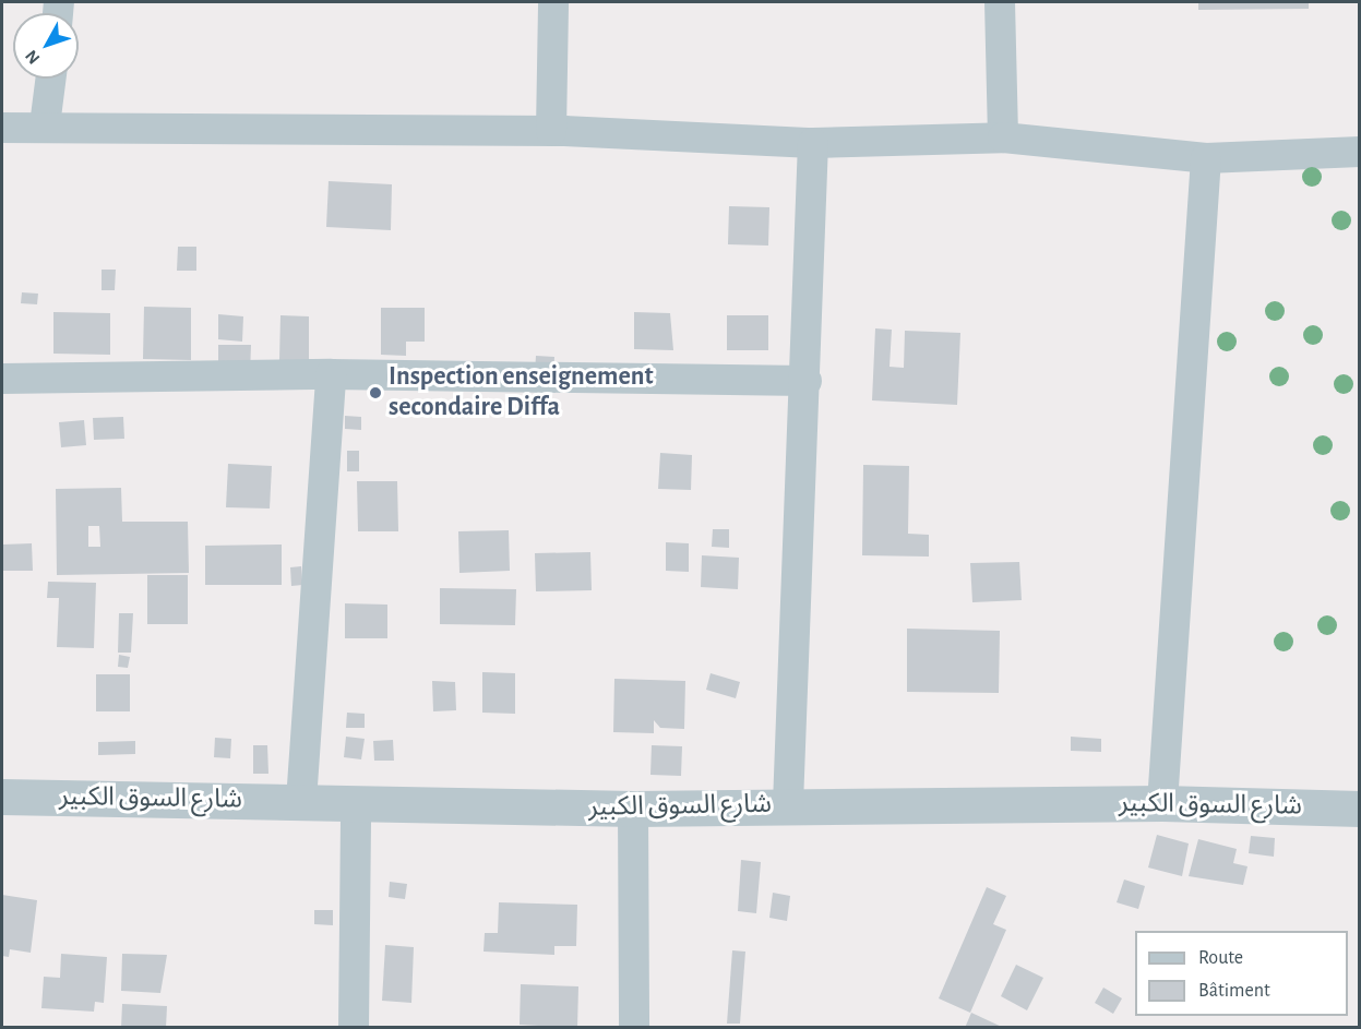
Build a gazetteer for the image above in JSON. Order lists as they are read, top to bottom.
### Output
{
  "streets": {
    "street": ["شارع السوق الكبير"]
  },
  "places": ["Inspection enseignement secondaire Diffa"],
  "legend": ["Route", "Bâtiment"],
  "north": "bottom left"
}
